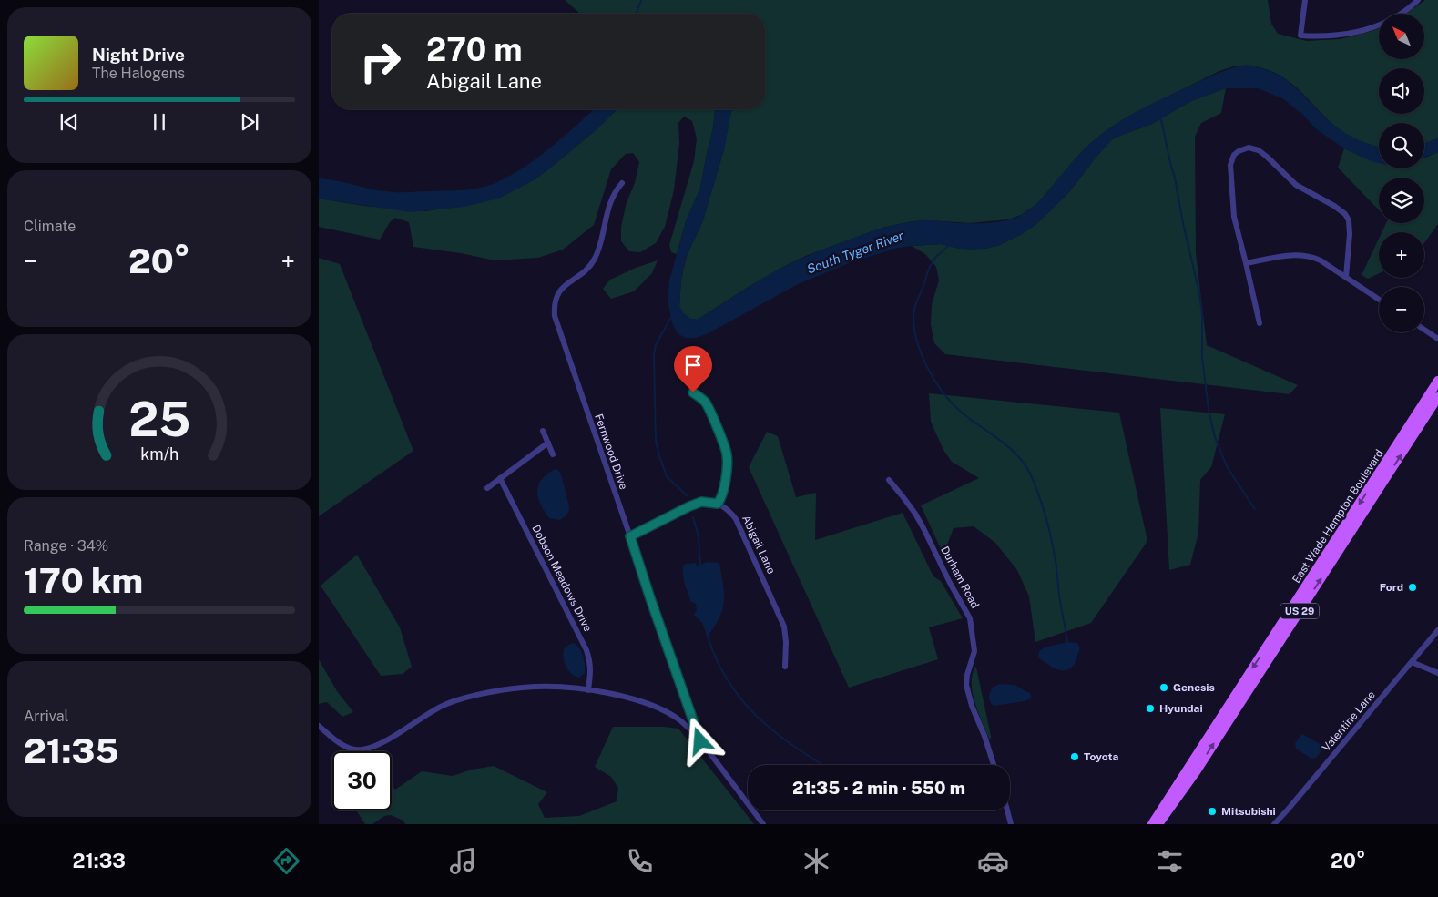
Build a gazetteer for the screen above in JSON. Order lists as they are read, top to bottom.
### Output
{
  "streets": {
    "main road": ["East Wade Hampton Boulevard", "US 29"],
    "street": [
      "Fernwood Drive",
      "Abigail Lane",
      "Durham Road",
      "Dobson Meadows Drive",
      "Valentine Lane"
    ]
  },
  "water": ["South Tyger River"],
  "places": [
    "Ford",
    "Genesis",
    "Hyundai",
    "Toyota",
    "Mitsubishi"
  ],
  "north": "top left",
  "page": {
    "map_buttons": ["+", "−"],
    "turn": ["270 m", "Abigail Lane"],
    "song": ["Night Drive", "The Halogens"],
    "tile": [
      "Climate",
      ["Range · 34%", "170 km"],
      ["Arrival", "21:35"]
    ],
    "heat": ["−", "20°", "+"],
    "limit": "30",
    "trip": "21:35 · 2 min · 550 m",
    "tabs": ["21:33", "20°"],
    "gauge": ["25", "km/h"]
  }
}
